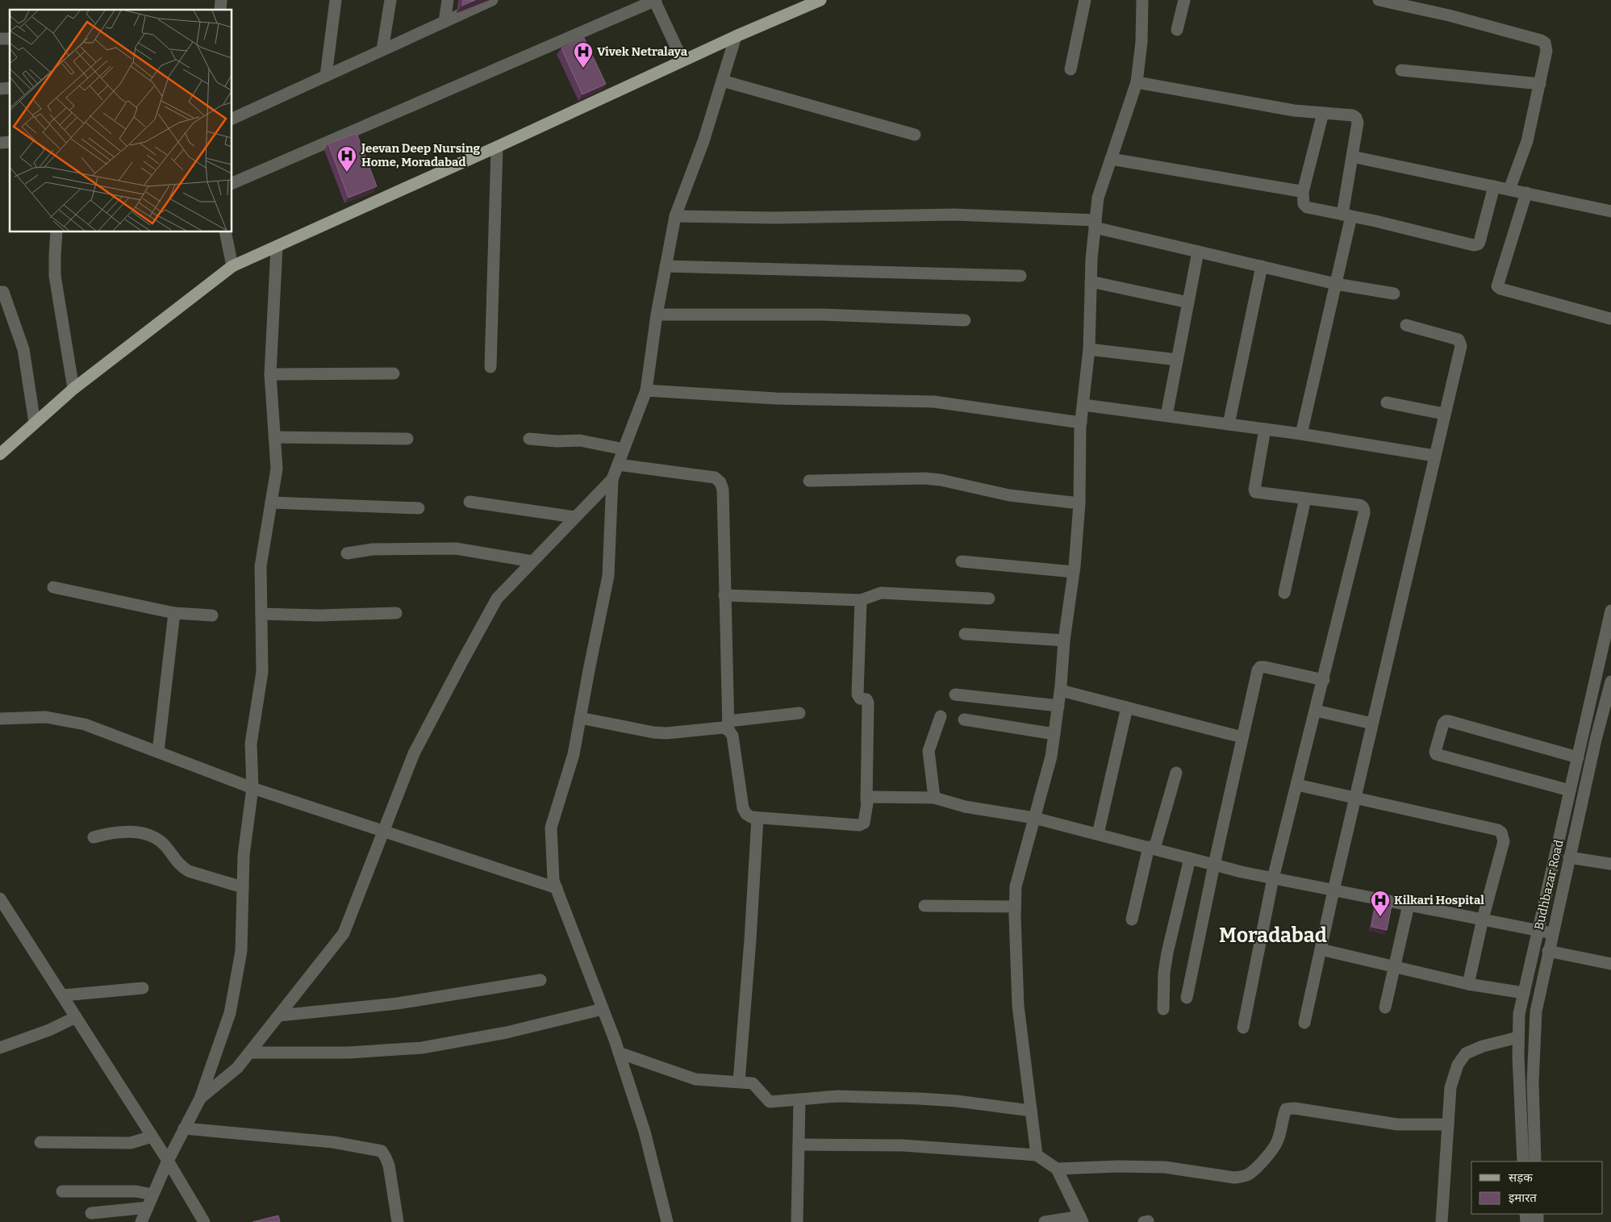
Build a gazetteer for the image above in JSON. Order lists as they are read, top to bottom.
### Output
{
  "streets": {
    "street": ["Budhbazar Road"]
  },
  "districts": ["Moradabad"],
  "places": {
    "hospital": ["Vivek Netralaya", "Jeevan Deep Nursing Home, Moradabad", "Kilkari Hospital"]
  },
  "legend": ["सड़क", "इमारत"]
}
